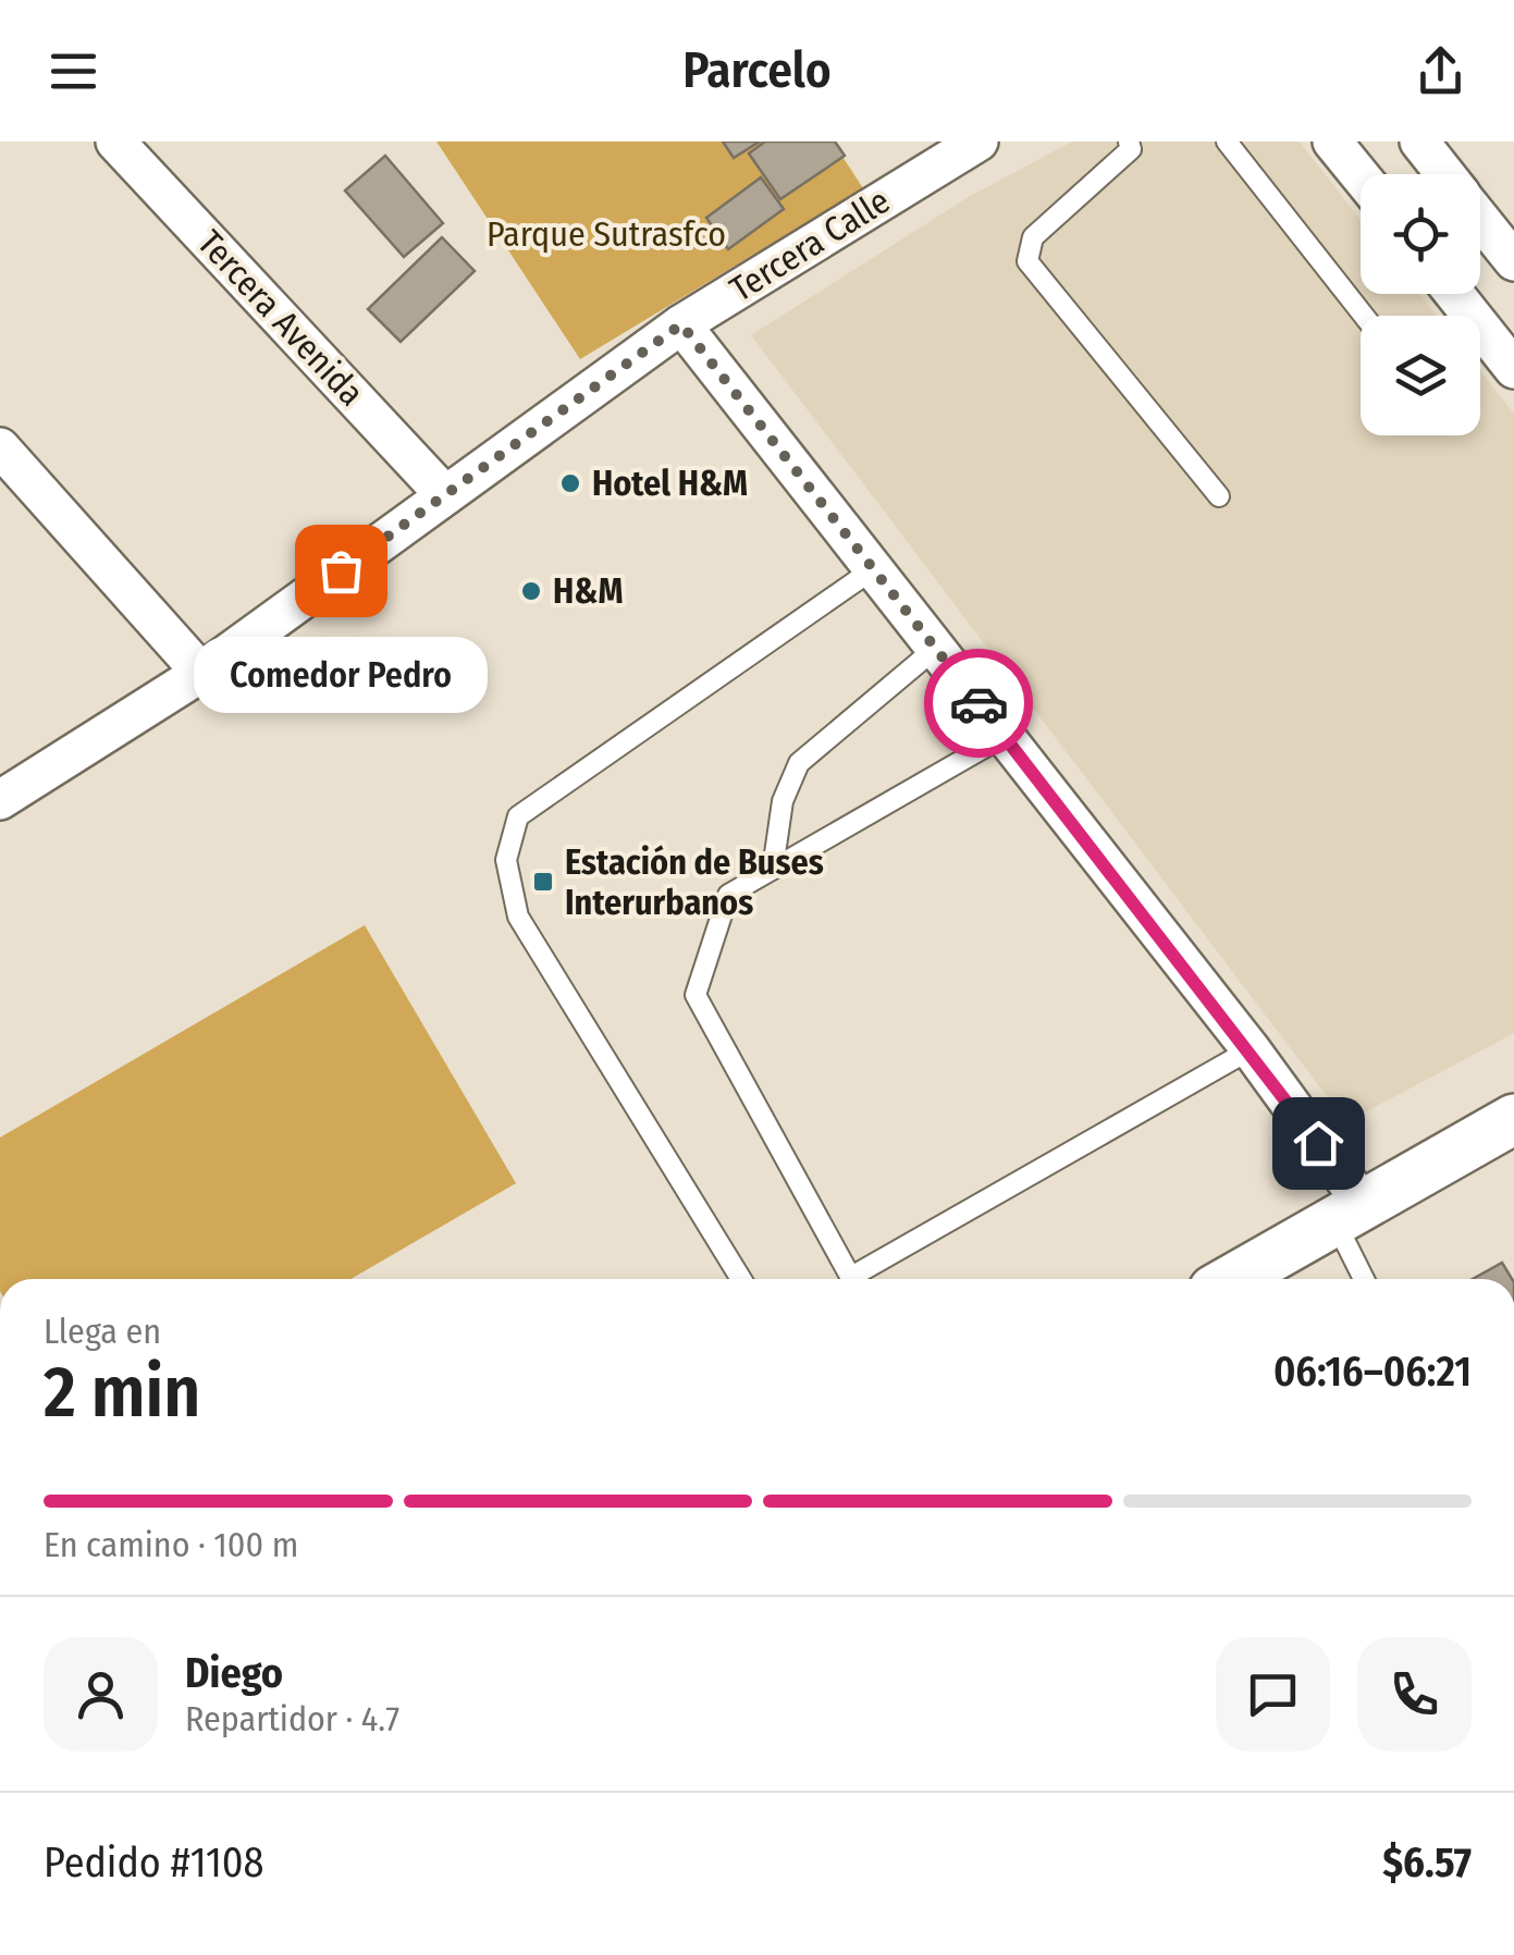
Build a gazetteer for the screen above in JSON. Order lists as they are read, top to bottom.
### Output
{
  "streets": {
    "street": ["Tercera Calle", "Tercera Avenida"]
  },
  "crossings": [
    ["Tercera Calle", "Tercera Avenida"]
  ],
  "parks": ["Parque Sutrasfco"],
  "places": {
    "other": ["Hotel H&M", "Comedor Pedro", "H&M"],
    "transit": ["Estación de Buses Interurbanos"]
  },
  "page": {
    "header": "Parcelo",
    "bubble": "Comedor Pedro",
    "heading": ["2 min", "Llega en", "06:16–06:21"],
    "panel": [
      "Diego",
      "Repartidor · 4.7",
      "Pedido #1108",
      "$6.57"
    ],
    "bar": "En camino · 100 m"
  }
}
